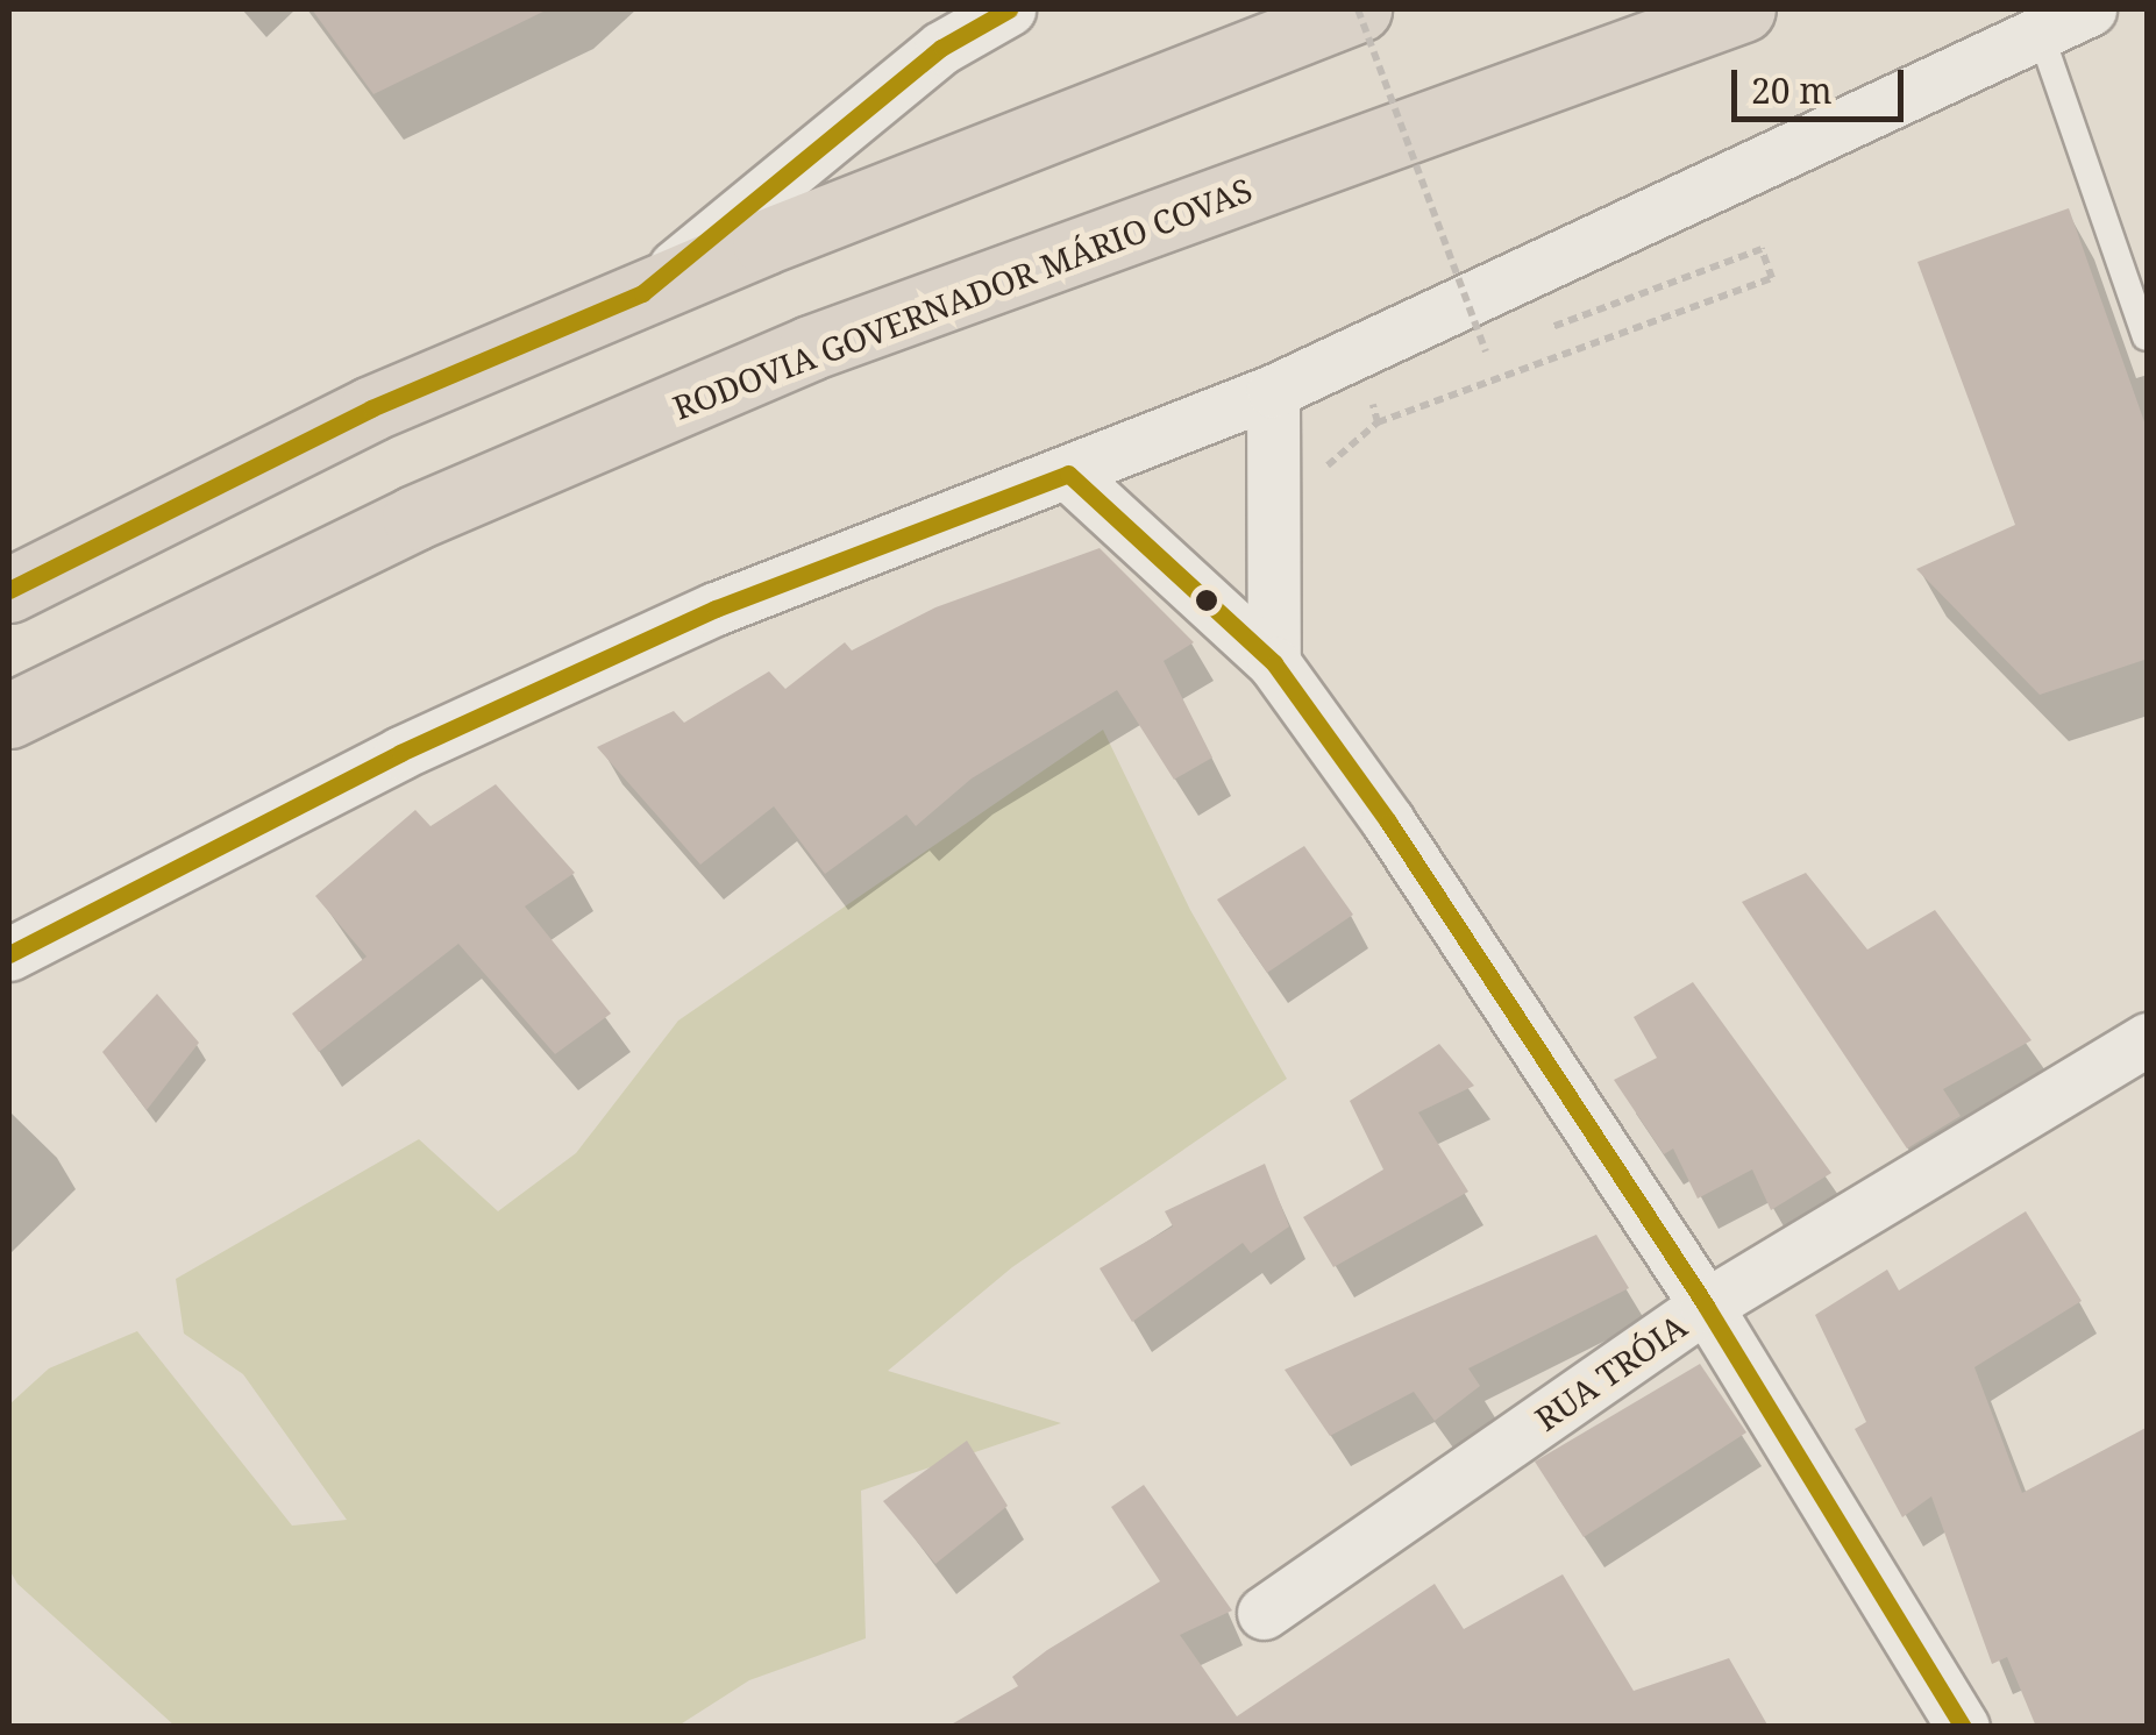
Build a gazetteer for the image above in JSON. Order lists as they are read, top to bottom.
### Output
{
  "streets": {
    "highway": ["RODOVIA GOVERNADOR MÁRIO COVAS"],
    "street": ["RUA TRÓIA"]
  },
  "scale_bar": "20 m"
}
